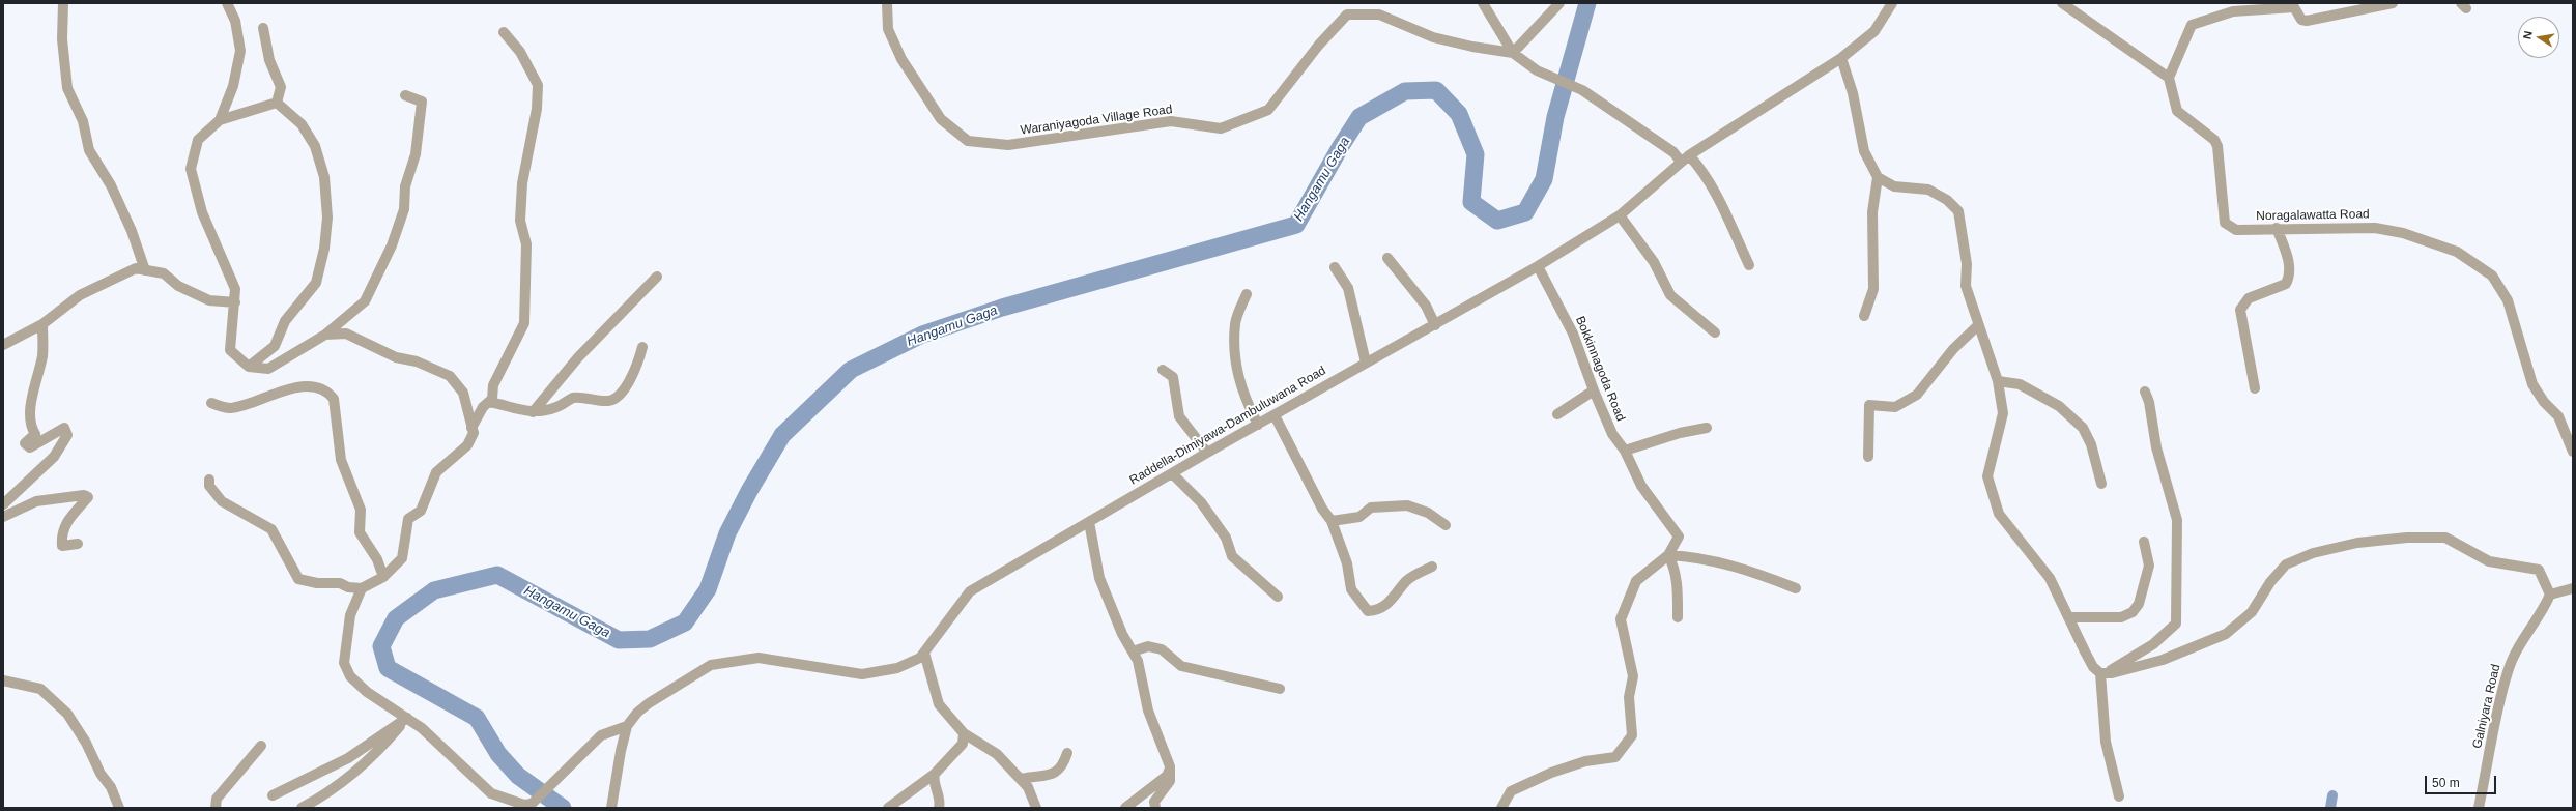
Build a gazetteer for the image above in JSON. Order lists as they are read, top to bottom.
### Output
{
  "streets": {
    "street": [
      "Waraniyagoda Village Road",
      "Noragalawatta Road",
      "Bokkinnagoda Road",
      "Raddella-Dimiyawa-Dambuluwana Road",
      "Galniyara Road"
    ]
  },
  "crossings": [
    ["Waraniyagoda Village Road", "Raddella-Dimiyawa-Dambuluwana Road"],
    ["Bokkinnagoda Road", "Raddella-Dimiyawa-Dambuluwana Road"]
  ],
  "water": ["Hangamu Gaga"],
  "scale_bar": "50 m",
  "north": "left"
}
